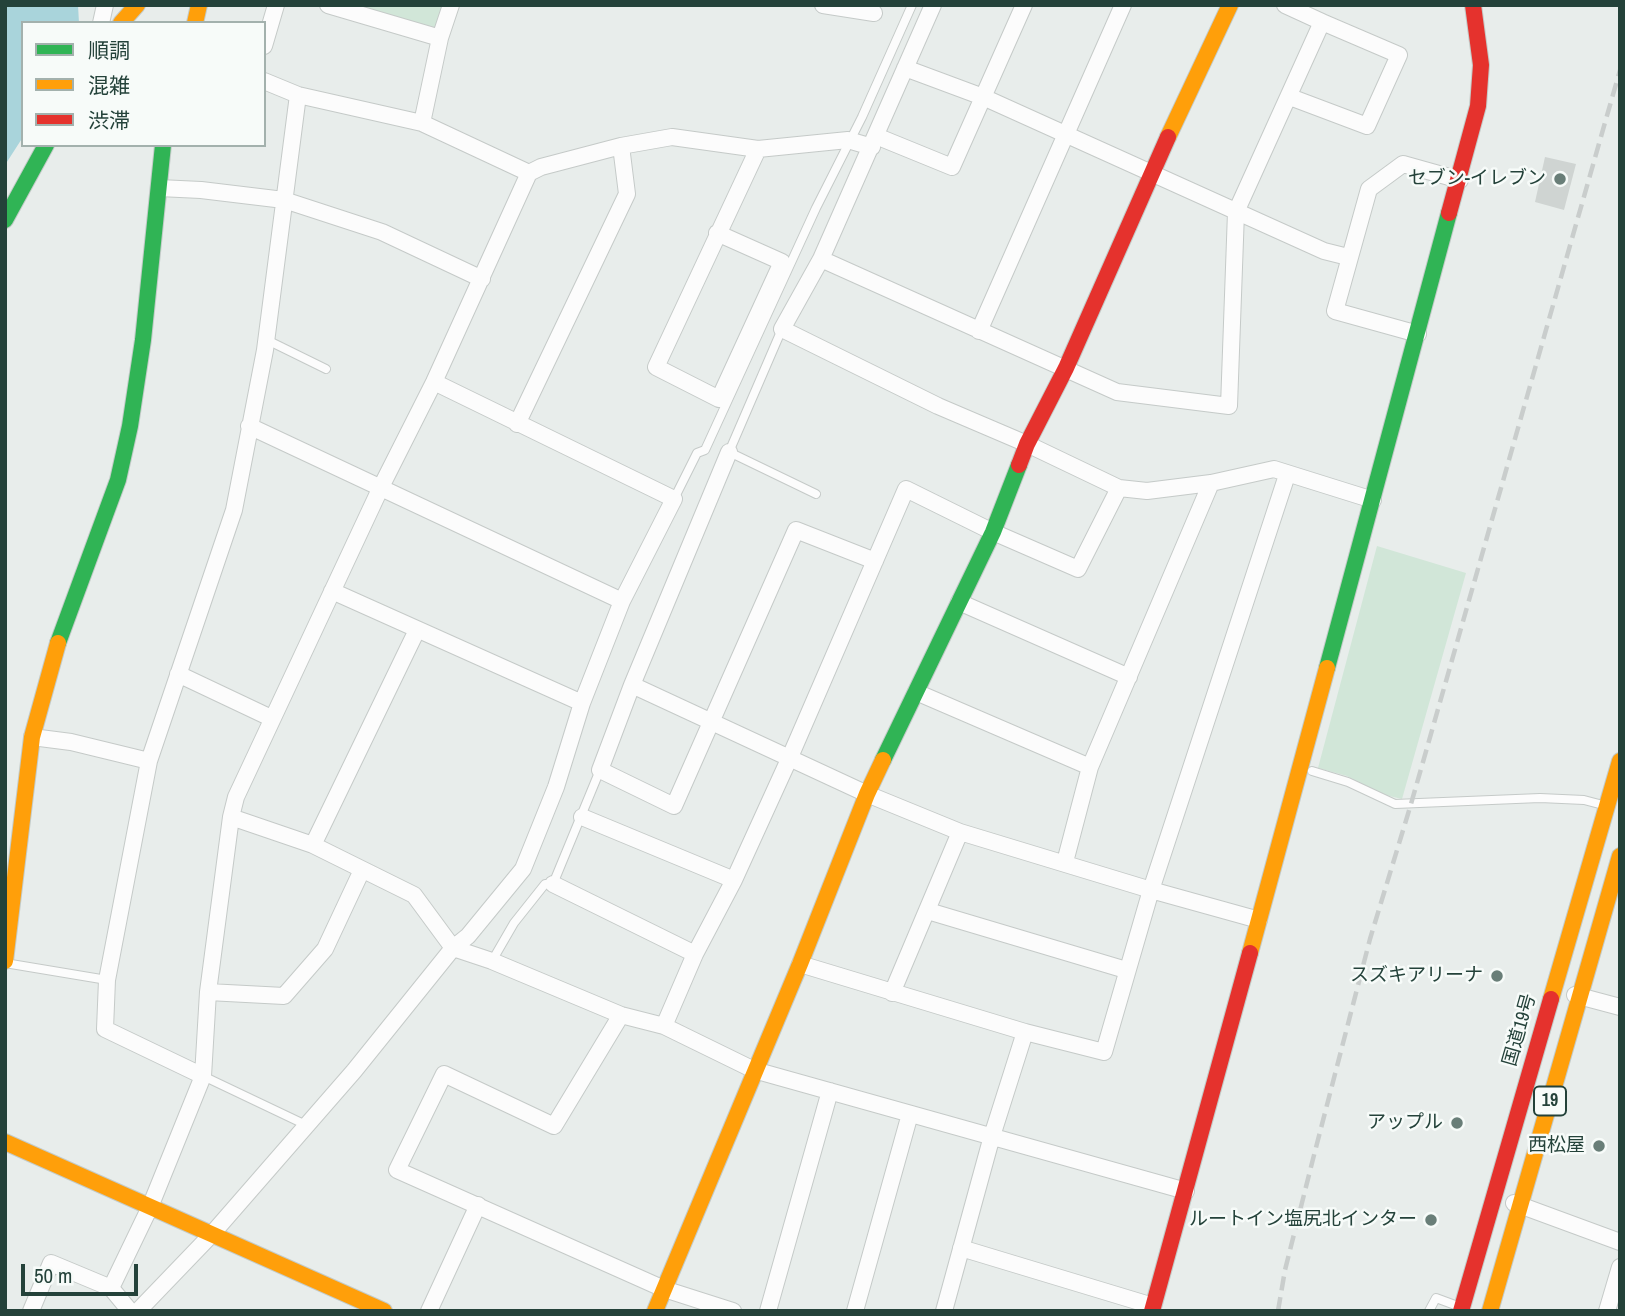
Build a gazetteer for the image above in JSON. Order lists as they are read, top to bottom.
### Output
{
  "streets": {
    "main road": ["国道19号", "19"]
  },
  "places": [
    "セブン-イレブン",
    "スズキアリーナ",
    "アップル",
    "西松屋",
    "ルートイン塩尻北インター"
  ],
  "legend": ["順調", "混雑", "渋滞"],
  "scale_bar": "50 m"
}
